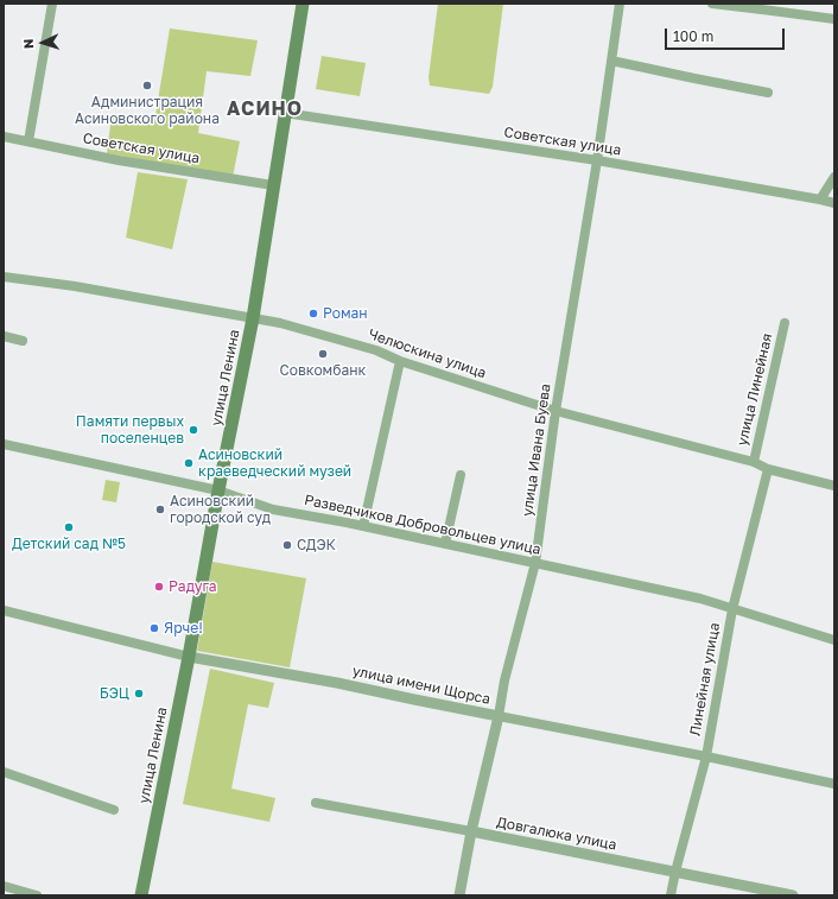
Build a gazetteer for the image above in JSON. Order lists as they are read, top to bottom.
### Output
{
  "streets": {
    "main road": ["улица Ленина"],
    "street": [
      "Советская улица",
      "Челюскина улица",
      "улица Линейная",
      "улица Ивана Буева",
      "Разведчиков Добровольцев улица",
      "Линейная улица",
      "улица имени Щорса",
      "Довгалюка улица"
    ]
  },
  "crossings": [
    ["Советская улица", "улица Ленина"],
    ["Советская улица", "улица Ивана Буева"],
    ["Челюскина улица", "улица Ленина"],
    ["Челюскина улица", "улица Линейная"],
    ["Челюскина улица", "улица Ивана Буева"],
    ["Челюскина улица", "Линейная улица"],
    ["улица Ленина", "Разведчиков Добровольцев улица"],
    ["улица Ленина", "улица имени Щорса"],
    ["улица Ивана Буева", "Разведчиков Добровольцев улица"],
    ["улица Ивана Буева", "улица имени Щорса"],
    ["улица Ивана Буева", "Довгалюка улица"],
    ["Разведчиков Добровольцев улица", "Линейная улица"],
    ["Линейная улица", "улица имени Щорса"],
    ["Линейная улица", "Довгалюка улица"]
  ],
  "districts": ["АСИНО"],
  "places": [
    "Администрация Асиновского района",
    "Роман",
    "Совкомбанк",
    "Памяти первых поселенцев",
    "Асиновский краеведческий музей",
    "Асиновский городской суд",
    "Детский сад №5",
    "СДЭК",
    "Радуга",
    "Ярче!",
    "БЭЦ"
  ],
  "scale_bar": "100 m",
  "north": "left"
}
